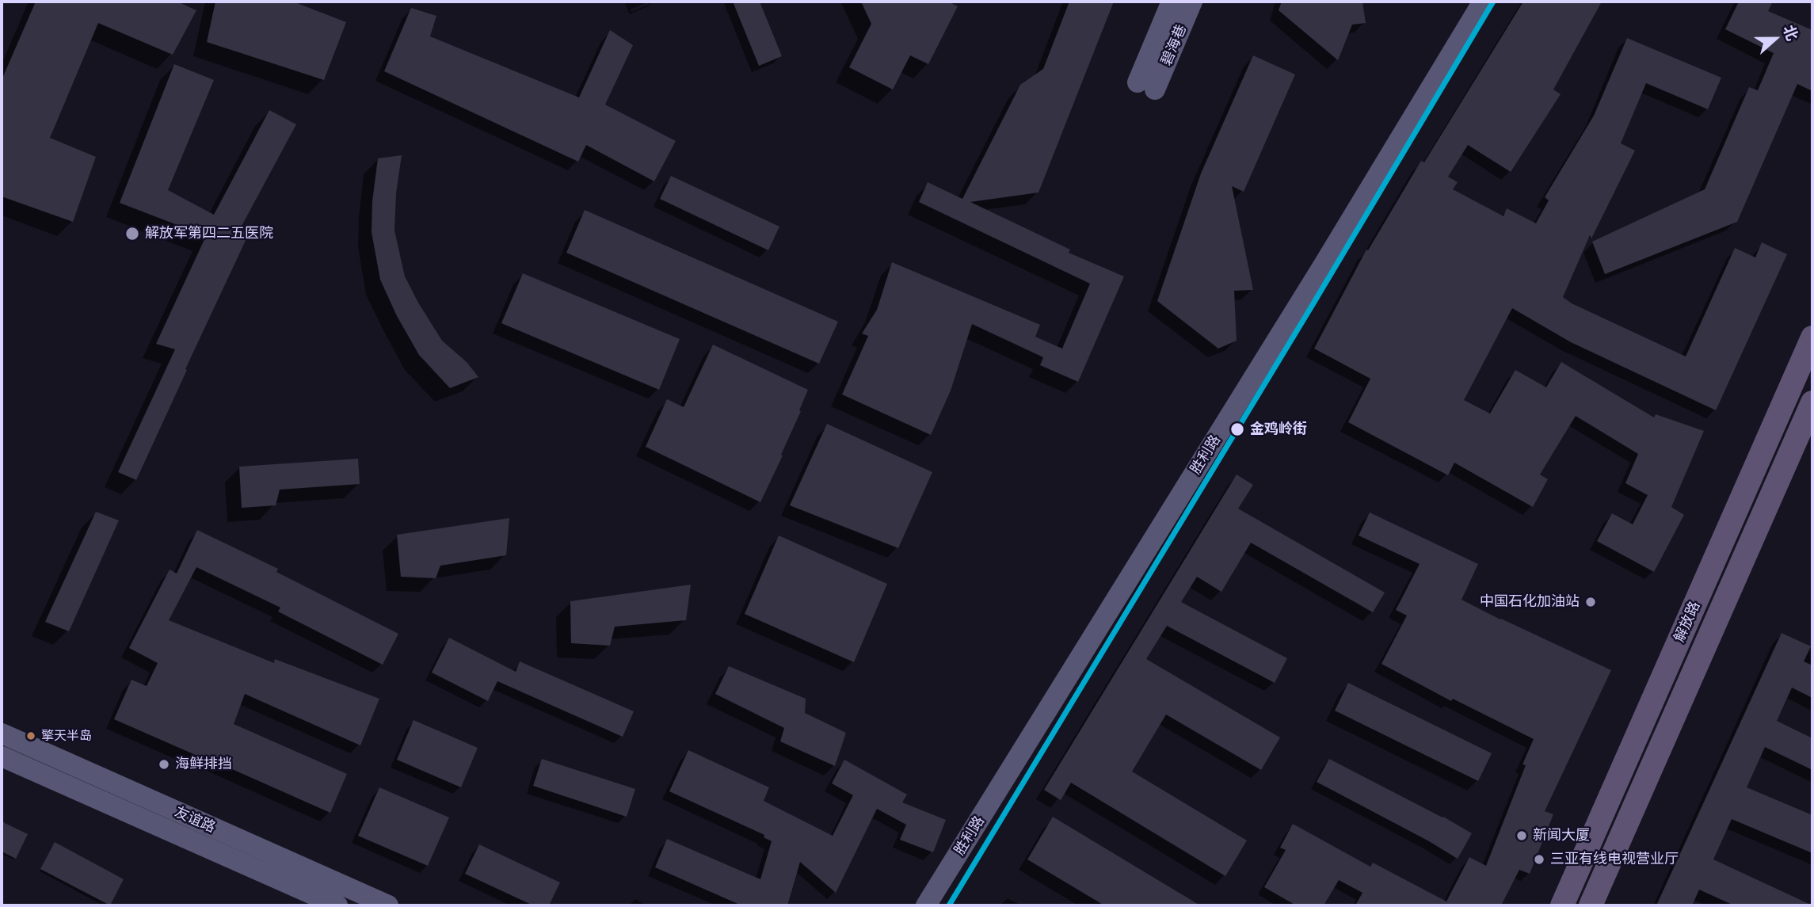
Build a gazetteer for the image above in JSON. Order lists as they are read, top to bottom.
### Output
{
  "streets": {
    "main road": ["解放路"],
    "street": ["碧海巷", "胜利路", "友谊路"]
  },
  "places": [
    "解放军第四二五医院",
    "金鸡岭街",
    "中国石化加油站",
    "擎天半岛",
    "海鲜排挡",
    "新闻大厦",
    "三亚有线电视营业厅"
  ],
  "north": "right"
}
